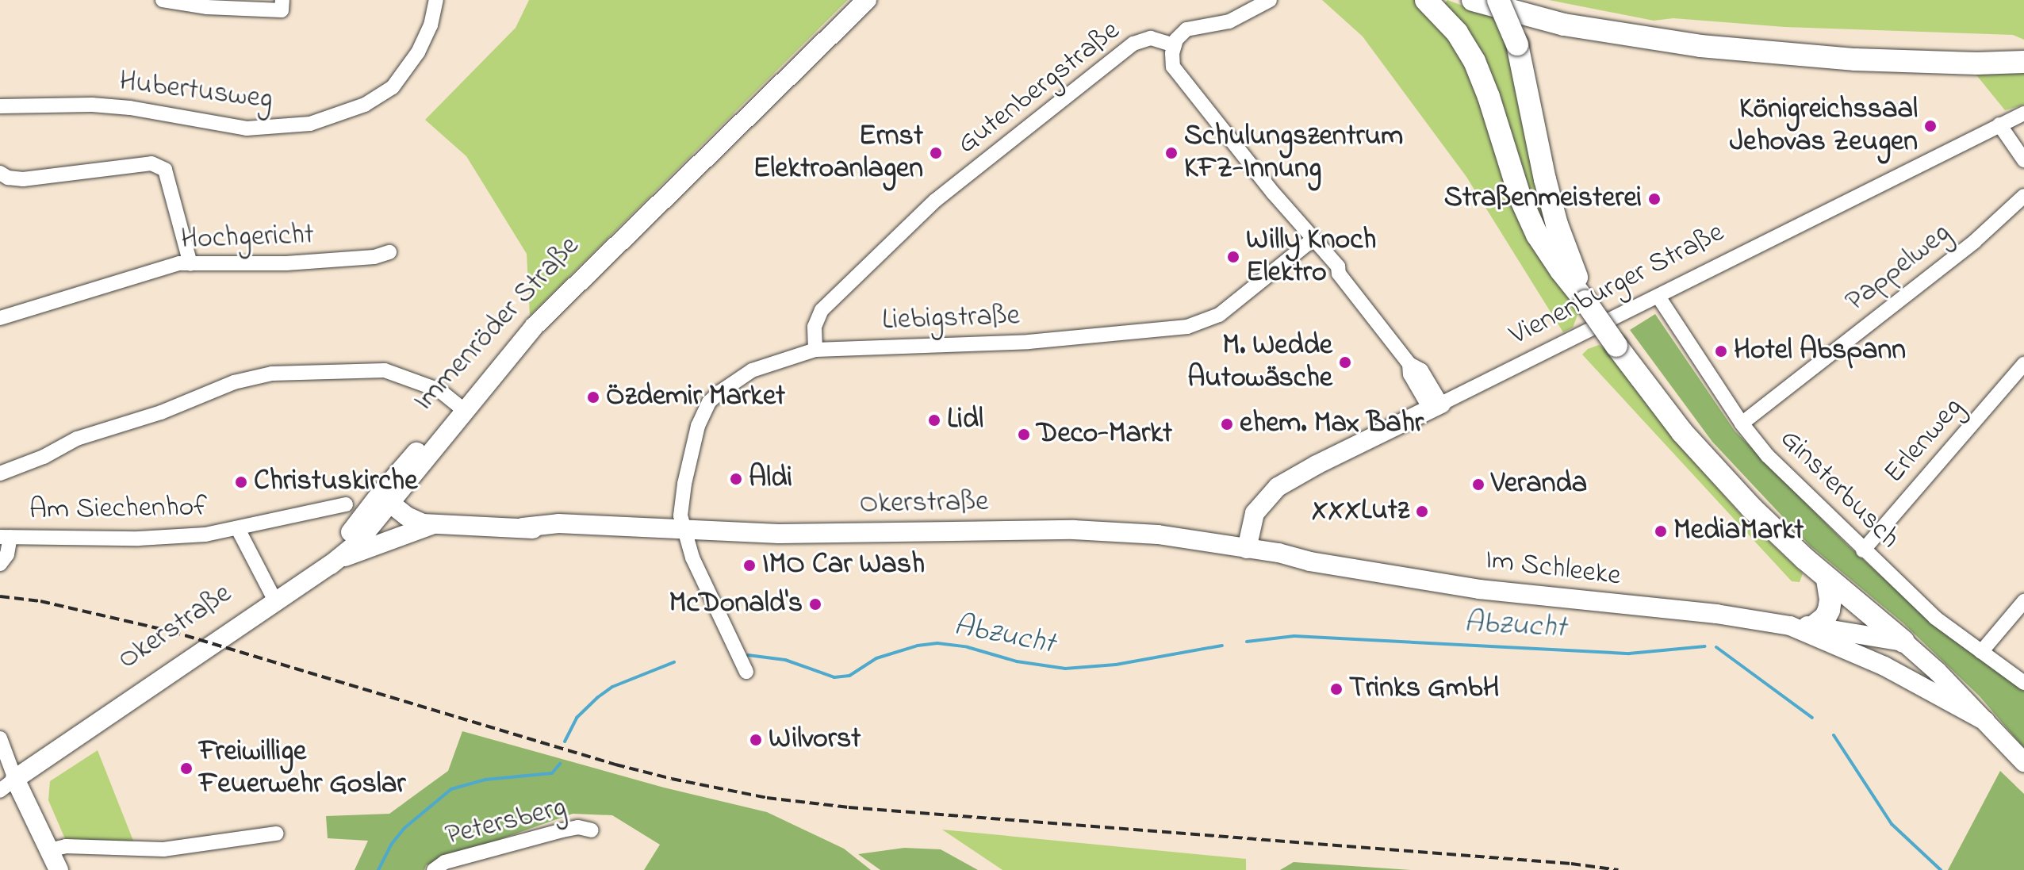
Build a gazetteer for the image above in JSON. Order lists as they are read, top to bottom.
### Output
{
  "streets": {
    "main road": [
      "Vienenburger Straße",
      "Immenröder Straße",
      "Okerstraße",
      "Im Schleeke"
    ],
    "street": [
      "Gutenbergstraße",
      "Hubertusweg",
      "Hochgericht",
      "Pappelweg",
      "Liebigstraße",
      "Erlenweg",
      "Ginsterbusch",
      "Am Siechenhof",
      "Petersberg"
    ]
  },
  "crossings": [
    ["Gutenbergstraße", "Liebigstraße"],
    ["Pappelweg", "Ginsterbusch"],
    ["Vienenburger Straße", "Ginsterbusch"],
    ["Vienenburger Straße", "Okerstraße"],
    ["Vienenburger Straße", "Im Schleeke"],
    ["Liebigstraße", "Okerstraße"],
    ["Immenröder Straße", "Okerstraße"],
    ["Erlenweg", "Ginsterbusch"],
    ["Okerstraße", "Am Siechenhof"],
    ["Okerstraße", "Im Schleeke"]
  ],
  "water": ["Abzucht"],
  "places": [
    "Königreichssaal Jehovas Zeugen",
    "Ernst Elektroanlagen",
    "Schulungszentrum KFZ-Innung",
    "Straßenmeisterei",
    "Willy Knoch Elektro",
    "Hotel Abspann",
    "M. Wedde Autowäsche",
    "Özdemir Market",
    "Lidl",
    "ehem. Max Bahr",
    "Deco-Markt",
    "Aldi",
    "Christuskirche",
    "Veranda",
    "XXXLutz",
    "MediaMarkt",
    "IMO Car Wash",
    "McDonald's",
    "Trinks GmbH",
    "Wilvorst",
    "Freiwillige Feuerwehr Goslar"
  ]
}
